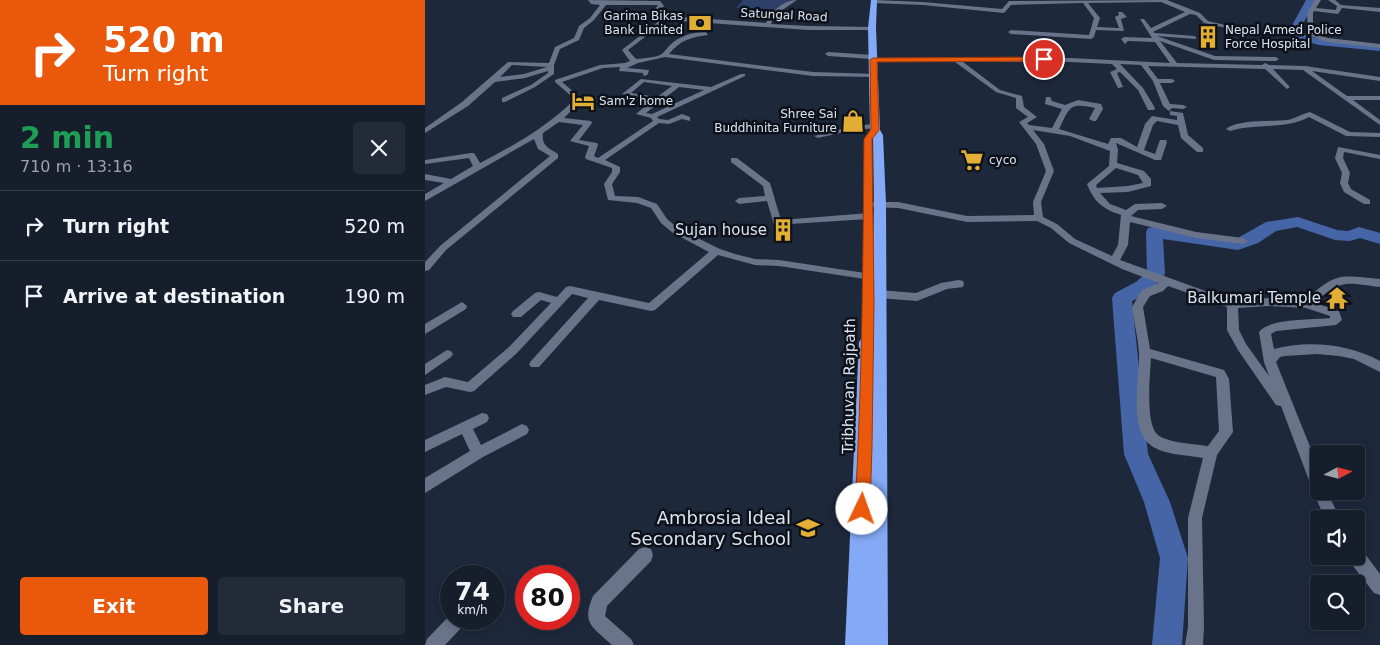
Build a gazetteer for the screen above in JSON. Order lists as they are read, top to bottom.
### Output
{
  "streets": {
    "highway": ["Tribhuvan Rajpath"],
    "street": ["Satungal Road"]
  },
  "crossings": [
    ["Satungal Road", "Tribhuvan Rajpath"]
  ],
  "places": {
    "bank": ["Garima Bikas Bank Limited"],
    "building": ["Nepal Armed Police Force Hospital", "Sujan house"],
    "hotel": ["Sam'z home"],
    "shop": ["Shree Sai Buddhinita Furniture"],
    "supermarket": ["cyco"],
    "temple": ["Balkumari Temple"],
    "school or university": ["Ambrosia Ideal Secondary School"]
  },
  "north": "right",
  "page": {
    "turn": ["520 m", "Turn right"],
    "heading": ["2 min", "710 m · 13:16"],
    "list": [
      {
        "name": "Turn right",
        "value": "520 m"
      },
      {
        "name": "Arrive at destination",
        "value": "190 m"
      }
    ],
    "speed": "74 km/h",
    "limit": "80",
    "buttons": ["Exit", "Share"]
  }
}
